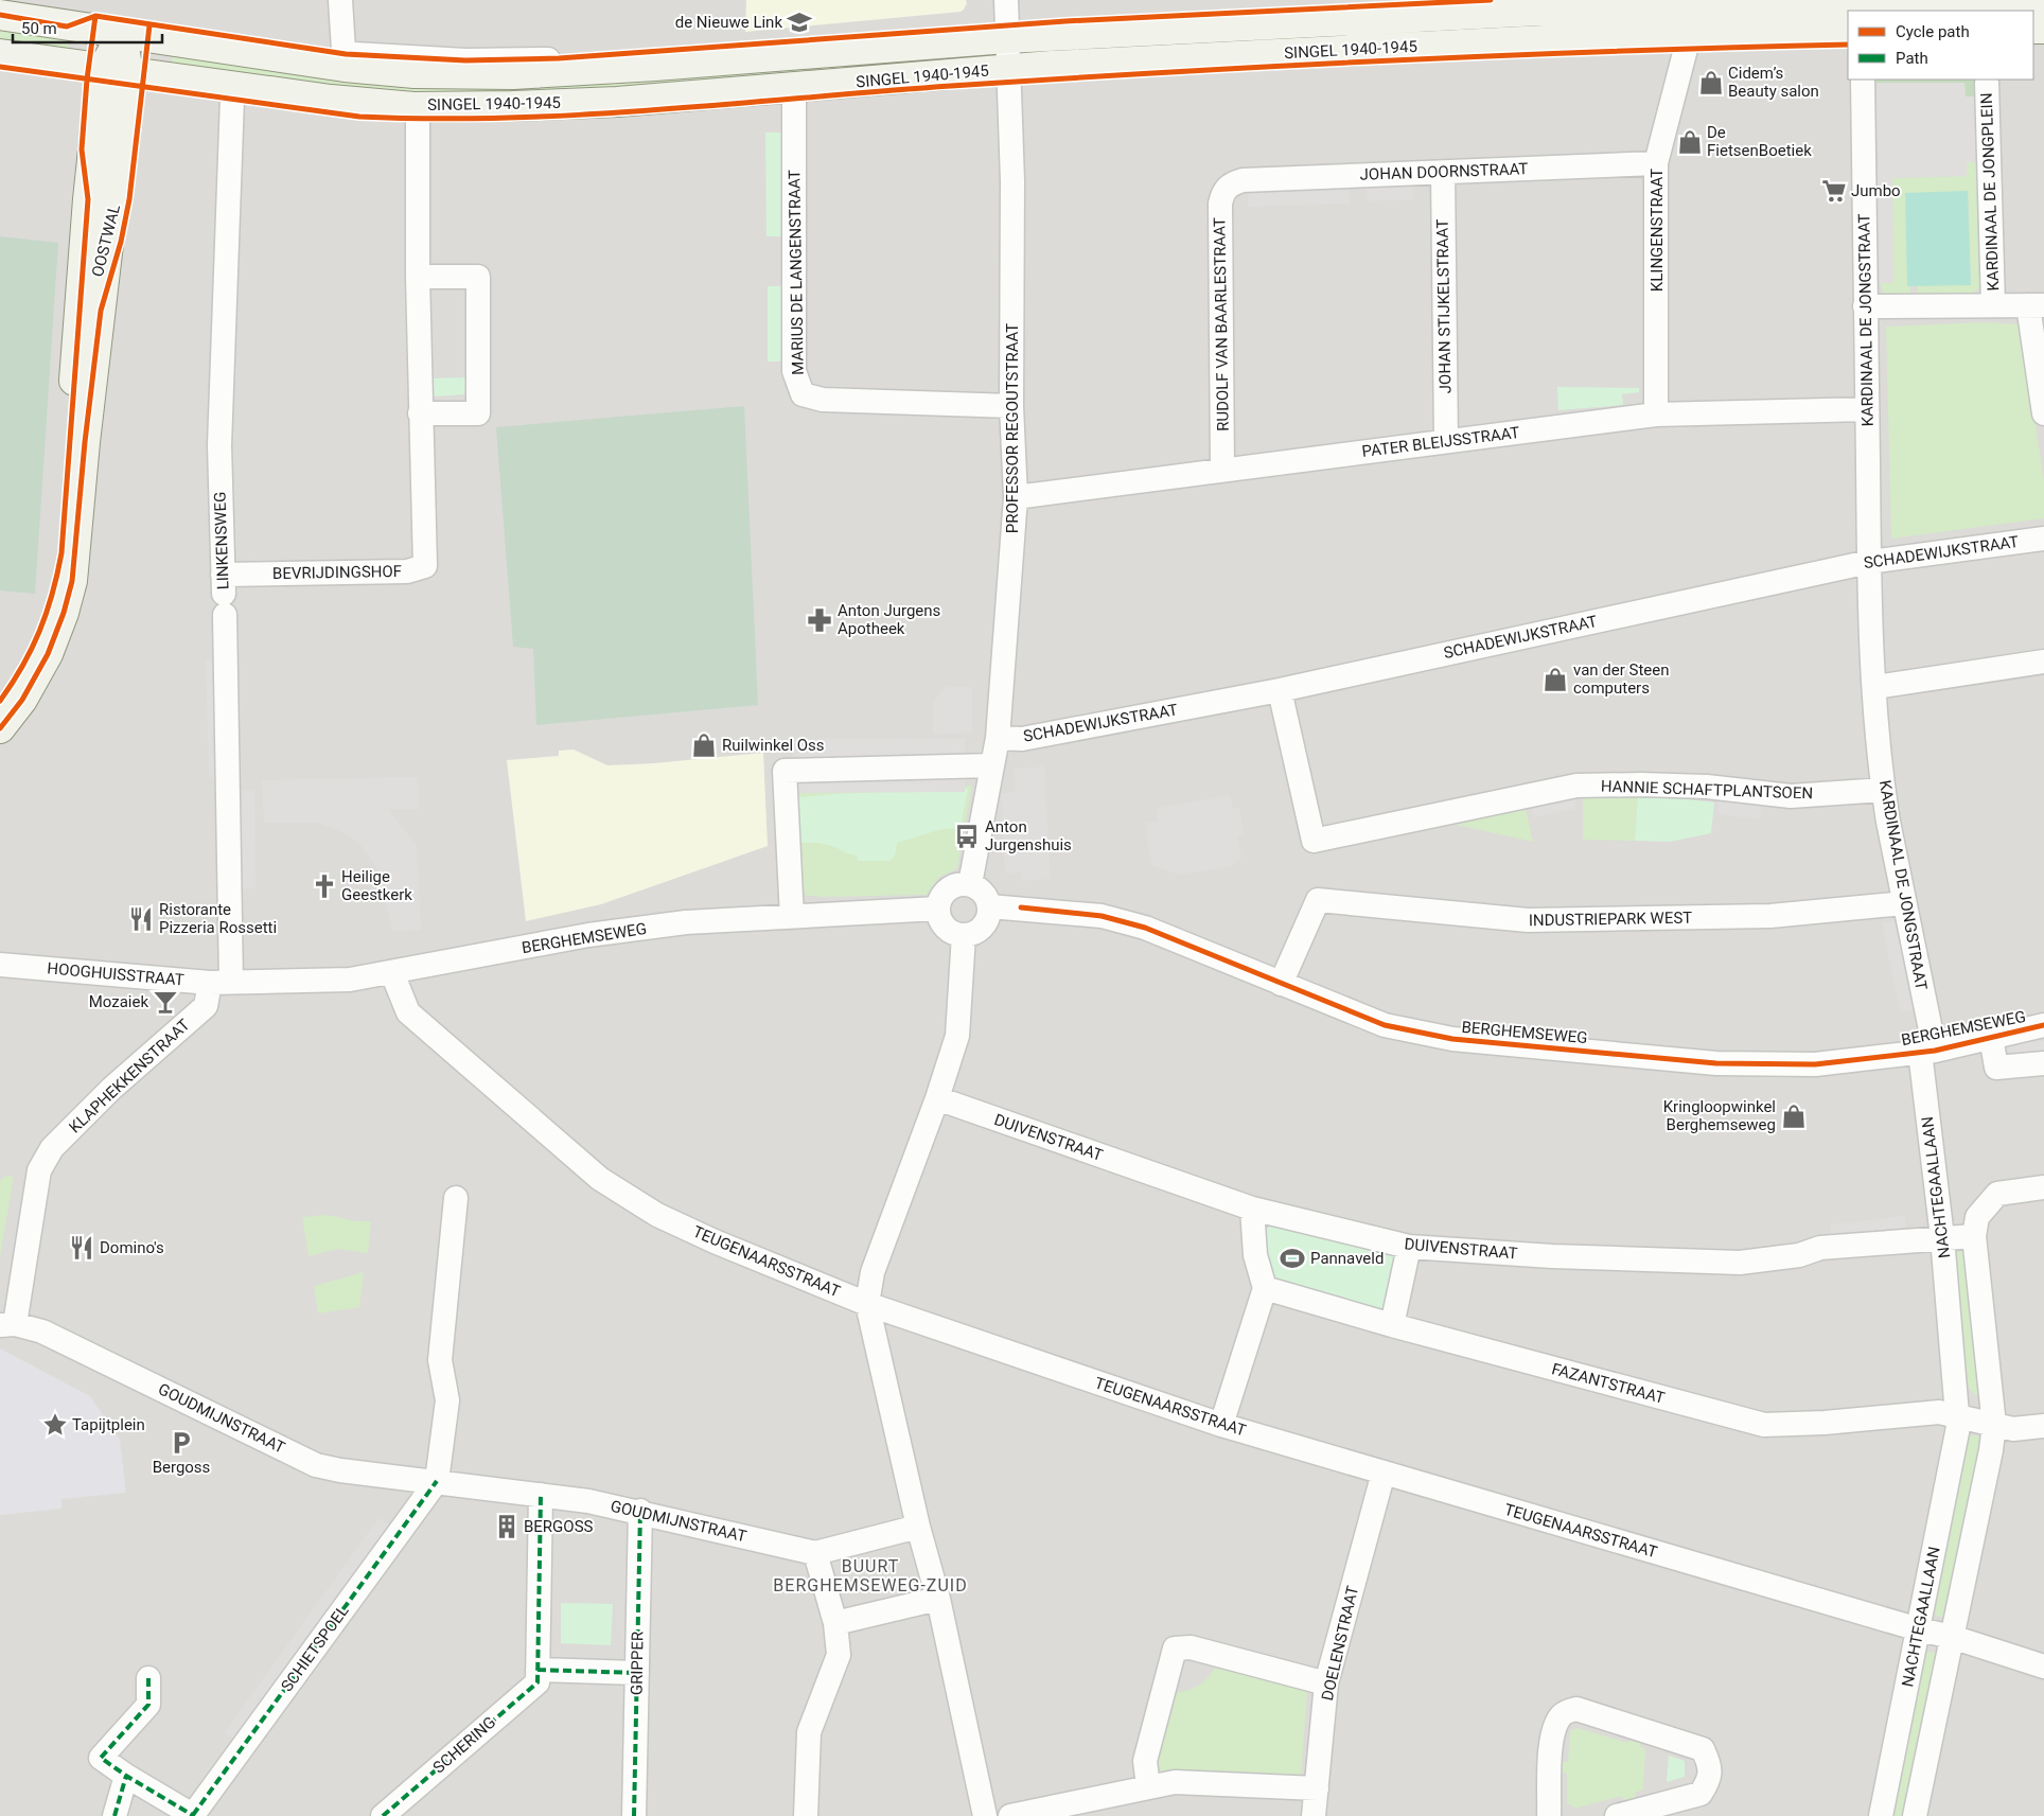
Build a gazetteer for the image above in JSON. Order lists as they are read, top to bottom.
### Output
{
  "streets": {
    "main road": ["SINGEL 1940-1945", "OOSTWAL"],
    "street": [
      "JOHAN DOORNSTRAAT",
      "KARDINAAL DE JONGPLEIN",
      "KLINGENSTRAAT",
      "MARIUS DE LANGENSTRAAT",
      "JOHAN STIJKELSTRAAT",
      "KARDINAAL DE JONGSTRAAT",
      "RUDOLF VAN BAARLESTRAAT",
      "PROFESSOR REGOUTSTRAAT",
      "PATER BLEIJSSTRAAT",
      "LINKENSWEG",
      "SCHADEWIJKSTRAAT",
      "BEVRIJDINGSHOF",
      "HANNIE SCHAFTPLANTSOEN",
      "INDUSTRIEPARK WEST",
      "BERGHEMSEWEG",
      "HOOGHUISSTRAAT",
      "KLAPHEKKENSTRAAT",
      "DUIVENSTRAAT",
      "NACHTEGAALLAAN",
      "TEUGENAARSSTRAAT",
      "FAZANTSTRAAT",
      "GOUDMIJNSTRAAT",
      "DOELENSTRAAT",
      "SCHIETSPOEL",
      "GRIPPER",
      "SCHERING"
    ]
  },
  "crossings": [
    ["SINGEL 1940-1945", "OOSTWAL"],
    ["SINGEL 1940-1945", "MARIUS DE LANGENSTRAAT"],
    ["SINGEL 1940-1945", "PROFESSOR REGOUTSTRAAT"],
    ["SINGEL 1940-1945", "LINKENSWEG"],
    ["SINGEL 1940-1945", "BEVRIJDINGSHOF"],
    ["JOHAN DOORNSTRAAT", "KLINGENSTRAAT"],
    ["JOHAN DOORNSTRAAT", "JOHAN STIJKELSTRAAT"],
    ["JOHAN DOORNSTRAAT", "RUDOLF VAN BAARLESTRAAT"],
    ["KLINGENSTRAAT", "PATER BLEIJSSTRAAT"],
    ["MARIUS DE LANGENSTRAAT", "PROFESSOR REGOUTSTRAAT"],
    ["JOHAN STIJKELSTRAAT", "PATER BLEIJSSTRAAT"],
    ["KARDINAAL DE JONGSTRAAT", "PATER BLEIJSSTRAAT"],
    ["KARDINAAL DE JONGSTRAAT", "SCHADEWIJKSTRAAT"],
    ["KARDINAAL DE JONGSTRAAT", "HANNIE SCHAFTPLANTSOEN"],
    ["KARDINAAL DE JONGSTRAAT", "INDUSTRIEPARK WEST"],
    ["KARDINAAL DE JONGSTRAAT", "BERGHEMSEWEG"],
    ["KARDINAAL DE JONGSTRAAT", "NACHTEGAALLAAN"],
    ["RUDOLF VAN BAARLESTRAAT", "PATER BLEIJSSTRAAT"],
    ["PROFESSOR REGOUTSTRAAT", "PATER BLEIJSSTRAAT"],
    ["PROFESSOR REGOUTSTRAAT", "SCHADEWIJKSTRAAT"],
    ["PROFESSOR REGOUTSTRAAT", "BERGHEMSEWEG"],
    ["LINKENSWEG", "BEVRIJDINGSHOF"],
    ["LINKENSWEG", "BERGHEMSEWEG"],
    ["LINKENSWEG", "HOOGHUISSTRAAT"],
    ["LINKENSWEG", "KLAPHEKKENSTRAAT"],
    ["SCHADEWIJKSTRAAT", "HANNIE SCHAFTPLANTSOEN"],
    ["INDUSTRIEPARK WEST", "BERGHEMSEWEG"],
    ["BERGHEMSEWEG", "HOOGHUISSTRAAT"],
    ["BERGHEMSEWEG", "KLAPHEKKENSTRAAT"],
    ["BERGHEMSEWEG", "NACHTEGAALLAAN"],
    ["BERGHEMSEWEG", "TEUGENAARSSTRAAT"],
    ["HOOGHUISSTRAAT", "KLAPHEKKENSTRAAT"],
    ["KLAPHEKKENSTRAAT", "GOUDMIJNSTRAAT"],
    ["DUIVENSTRAAT", "NACHTEGAALLAAN"],
    ["NACHTEGAALLAAN", "TEUGENAARSSTRAAT"],
    ["NACHTEGAALLAAN", "FAZANTSTRAAT"],
    ["TEUGENAARSSTRAAT", "DOELENSTRAAT"],
    ["GOUDMIJNSTRAAT", "SCHIETSPOEL"],
    ["GOUDMIJNSTRAAT", "GRIPPER"],
    ["GOUDMIJNSTRAAT", "SCHERING"]
  ],
  "districts": ["BUURT BERGHEMSEWEG-ZUID"],
  "places": {
    "school or university": ["de Nieuwe Link"],
    "shop": [
      "Cidem’s Beauty salon",
      "De FietsenBoetiek",
      "van der Steen computers",
      "Ruilwinkel Oss",
      "Kringloopwinkel Berghemseweg"
    ],
    "supermarket": ["Jumbo"],
    "pharmacy": ["Anton Jurgens Apotheek"],
    "bus stop": ["Anton Jurgenshuis"],
    "church": ["Heilige Geestkerk"],
    "restaurant": ["Ristorante Pizzeria Rossetti", "Domino's"],
    "bar": ["Mozaiek"],
    "sports": ["Pannaveld"],
    "place": ["Tapijtplein"],
    "parking": ["Bergoss"],
    "building": ["BERGOSS"]
  },
  "legend": ["Cycle path", "Path"],
  "scale_bar": "50 m"
}
